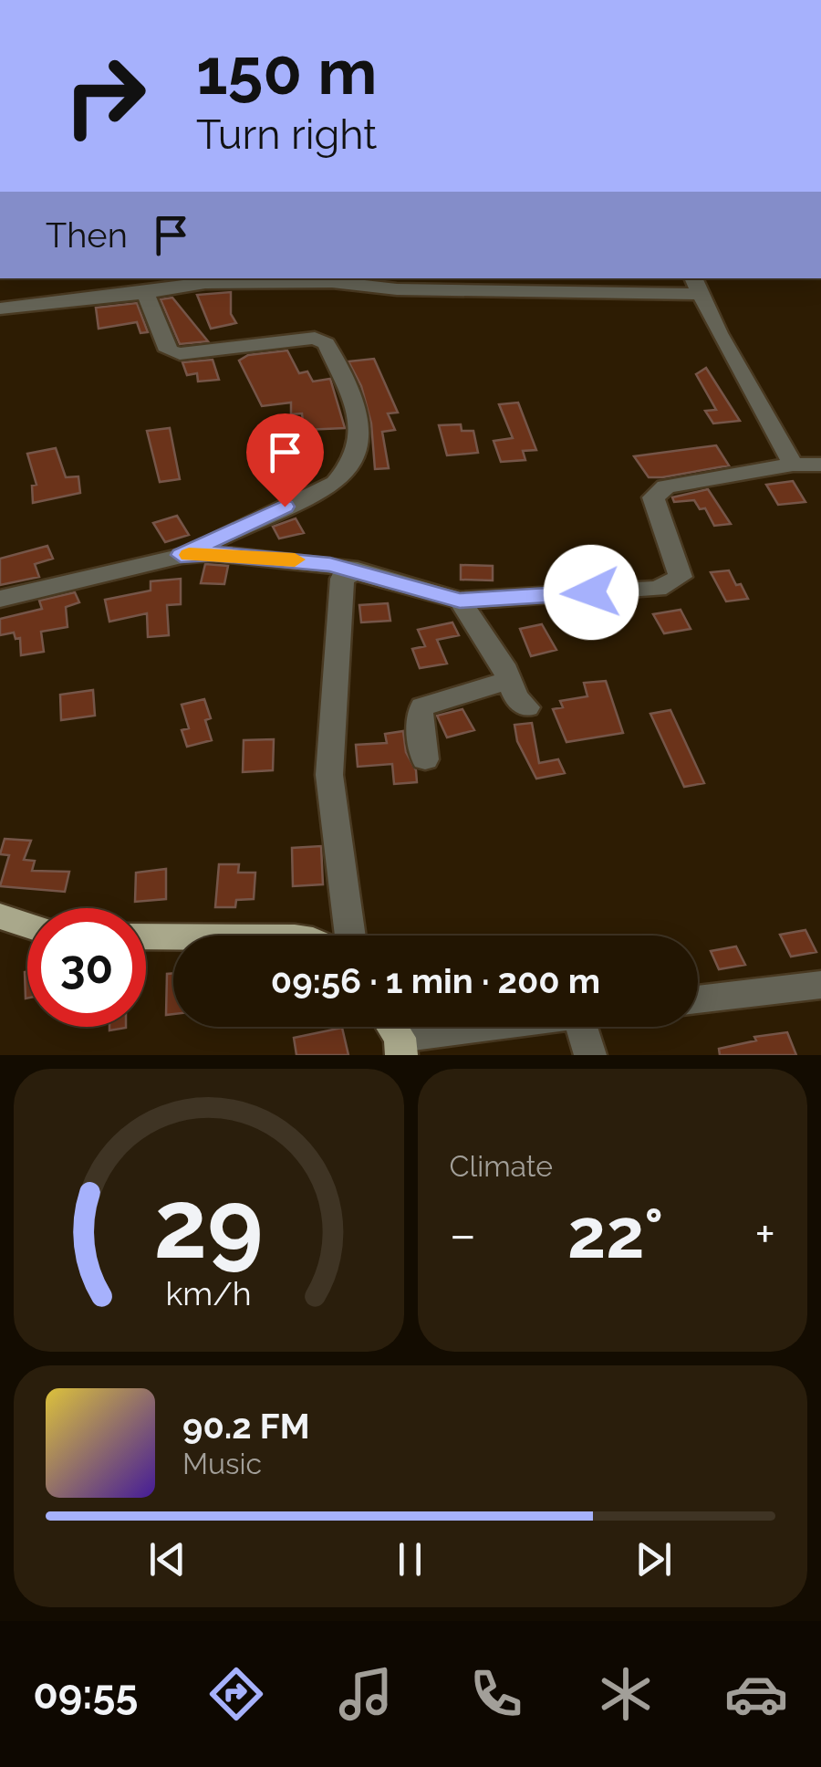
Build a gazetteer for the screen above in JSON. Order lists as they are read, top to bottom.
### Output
{
  "page": {
    "turn": ["150 m", "Turn right"],
    "then": "Then",
    "limit": "30",
    "trip": "09:56 · 1 min · 200 m",
    "tile": "Climate",
    "heat": ["−", "22°", "+"],
    "song": ["90.2 FM", "Music"],
    "tabs": "09:55",
    "gauge": ["29", "km/h"]
  }
}
